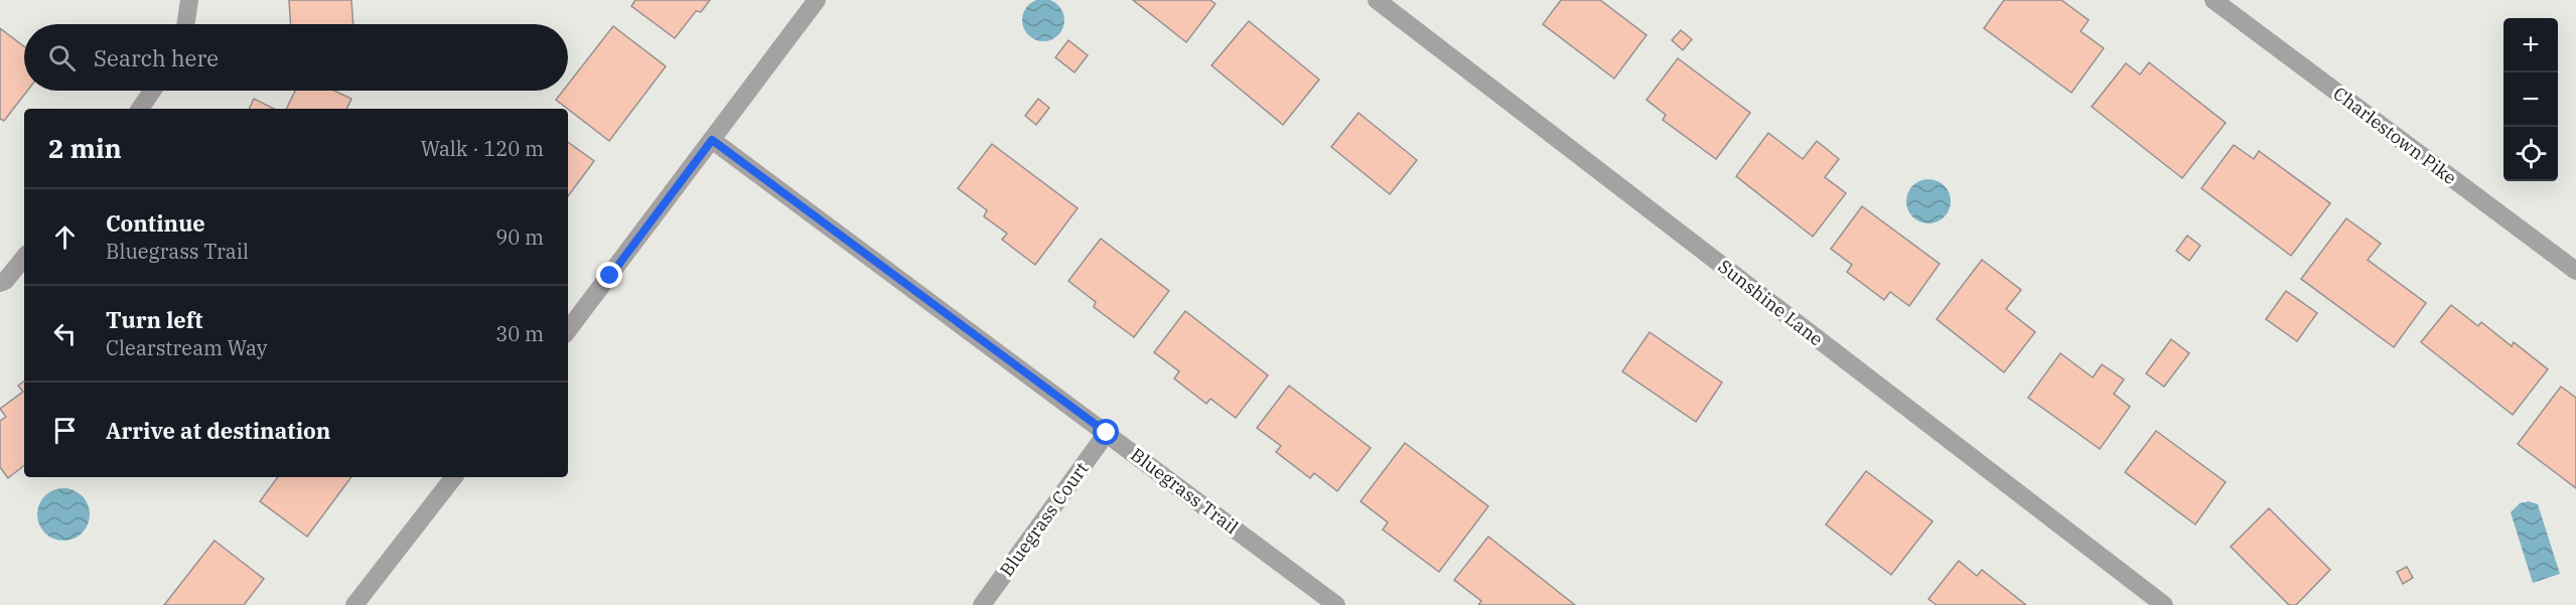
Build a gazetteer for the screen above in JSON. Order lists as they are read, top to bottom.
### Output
{
  "streets": {
    "street": [
      "Charlestown Pike",
      "Sunshine Lane",
      "Bluegrass Trail",
      "Bluegrass Court"
    ]
  },
  "crossings": [
    ["Bluegrass Trail", "Bluegrass Court"]
  ],
  "page": {
    "map_buttons": ["+", "−"],
    "search": "Search here",
    "heading": ["2 min", "Walk · 120 m"],
    "list": [
      ["Continue", "Bluegrass Trail", "90 m"],
      ["Turn left", "Clearstream Way", "30 m"],
      "Arrive at destination"
    ]
  }
}
